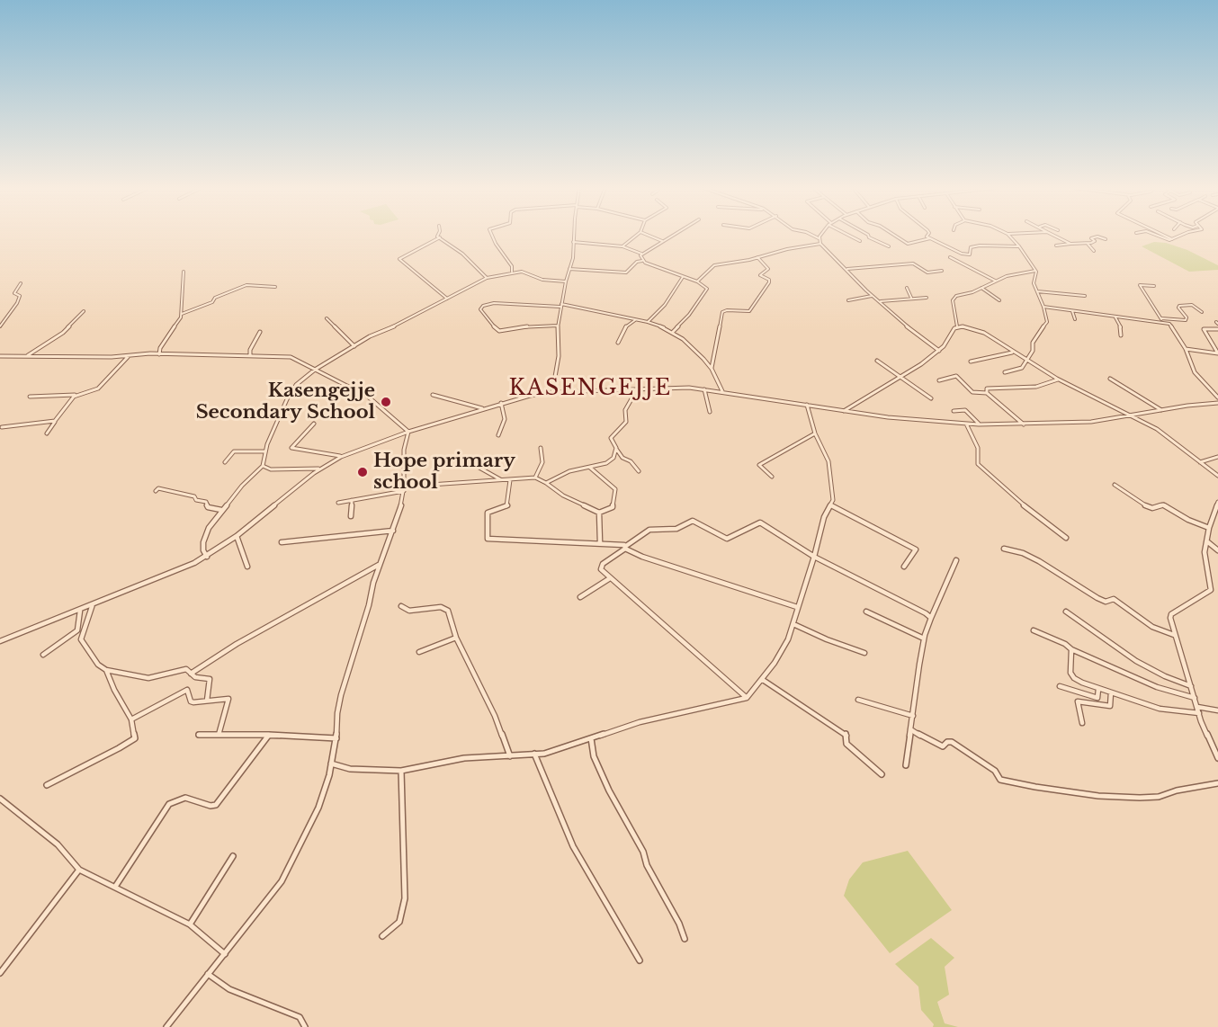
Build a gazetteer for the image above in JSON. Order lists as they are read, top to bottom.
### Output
{
  "districts": ["KASENGEJJE"],
  "places": ["Kasengejje Secondary School", "Hope primary school"]
}
